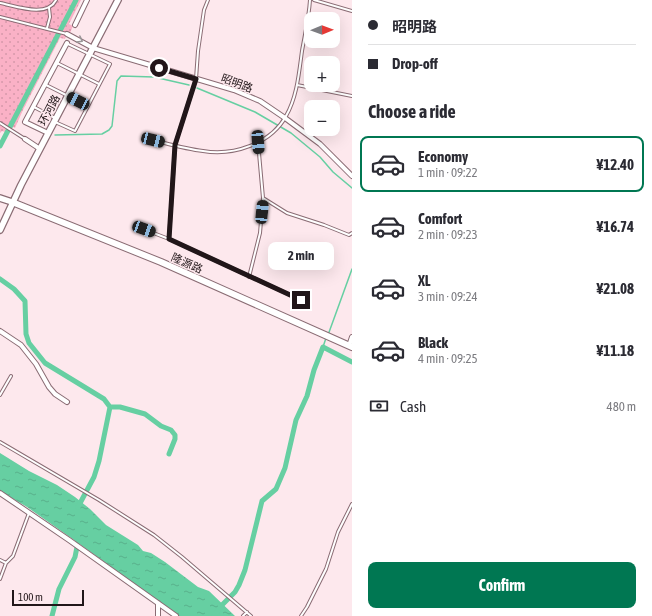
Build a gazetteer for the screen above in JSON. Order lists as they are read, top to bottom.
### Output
{
  "streets": {
    "main road": ["隆源路"],
    "street": ["昭明路", "环河路"]
  },
  "crossings": [
    ["昭明路", "环河路"],
    ["环河路", "隆源路"]
  ],
  "scale_bar": "100 m",
  "north": "right",
  "page": {
    "banner": ["昭明路", "Drop-off"],
    "map_buttons": ["+", "−"],
    "heading": "Choose a ride",
    "list": [
      {
        "name": "Economy",
        "note": "1 min · 09:22",
        "value": "¥12.40"
      },
      {
        "name": "Comfort",
        "note": "2 min · 09:23",
        "value": "¥16.74"
      },
      {
        "name": "XL",
        "note": "3 min · 09:24",
        "value": "¥21.08"
      },
      {
        "name": "Black",
        "note": "4 min · 09:25",
        "value": "¥11.18"
      }
    ],
    "bubble": "2 min",
    "pay": ["Cash", "480 m"],
    "buttons": "Confirm",
    "scale": "100 m"
  }
}
